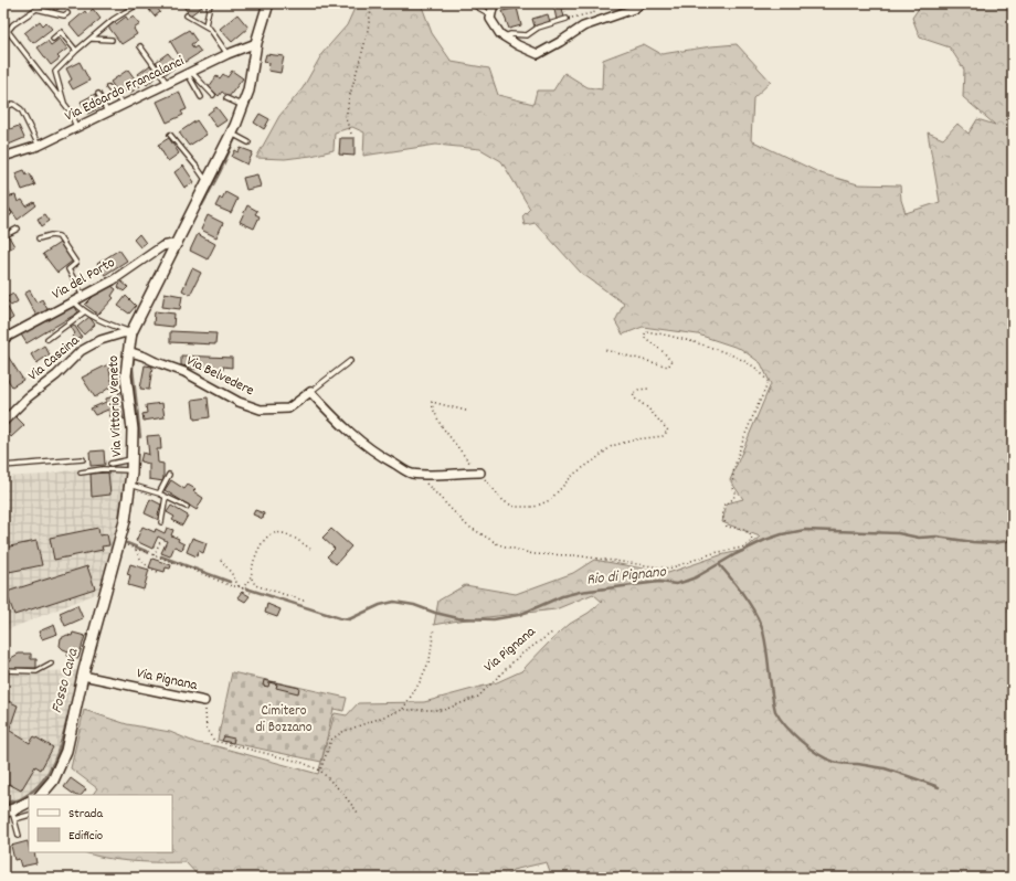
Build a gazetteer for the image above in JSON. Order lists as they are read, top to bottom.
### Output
{
  "streets": {
    "street": [
      "Via Edoardo Francalanci",
      "Via del Porto",
      "Via Cascina",
      "Via Belvedere",
      "Via Vittorio Veneto",
      "Via Pignana"
    ]
  },
  "crossings": [
    ["Via Edoardo Francalanci", "Via Vittorio Veneto"],
    ["Via del Porto", "Via Vittorio Veneto"],
    ["Via Cascina", "Via Vittorio Veneto"],
    ["Via Belvedere", "Via Vittorio Veneto"],
    ["Via Vittorio Veneto", "Via Pignana"]
  ],
  "water": ["Rio di Pignano", "Fosso Cava"],
  "parks": ["Cimitero di Bozzano"],
  "legend": ["Strada", "Edificio"]
}
